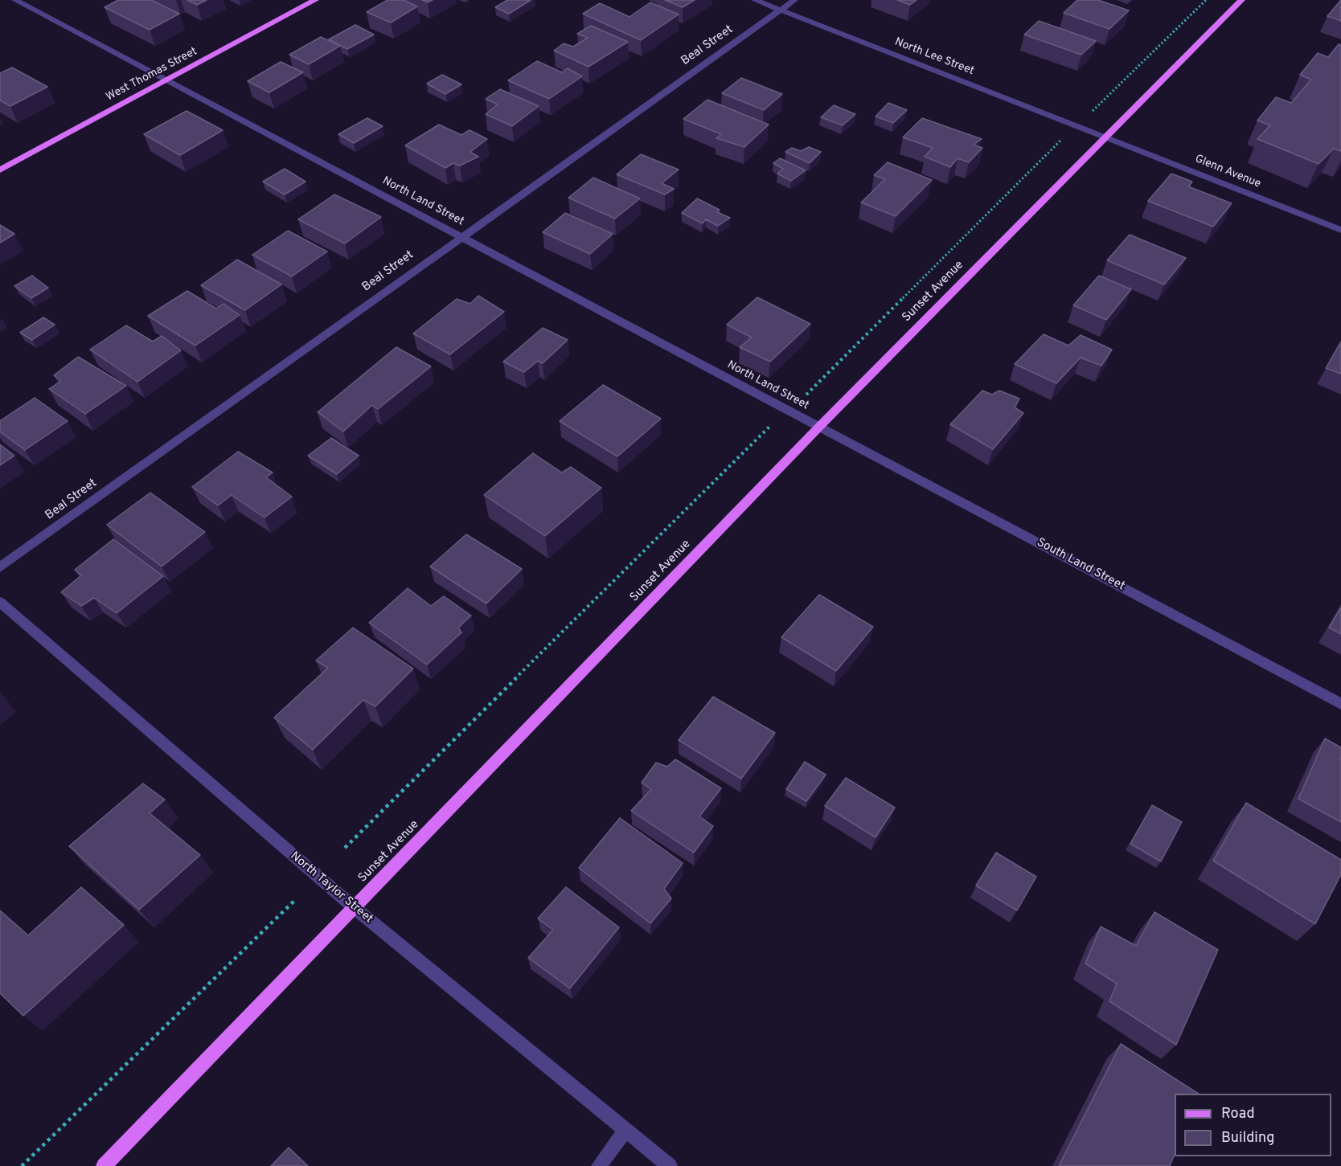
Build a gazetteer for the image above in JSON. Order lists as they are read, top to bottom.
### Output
{
  "streets": {
    "main road": ["West Thomas Street", "Sunset Avenue"],
    "street": [
      "Beal Street",
      "North Lee Street",
      "Glenn Avenue",
      "North Land Street",
      "South Land Street",
      "North Taylor Street"
    ]
  },
  "crossings": [
    ["Beal Street", "North Lee Street"],
    ["Beal Street", "North Land Street"],
    ["North Lee Street", "Glenn Avenue"],
    ["North Lee Street", "Sunset Avenue"],
    ["West Thomas Street", "North Land Street"],
    ["Glenn Avenue", "Sunset Avenue"],
    ["North Land Street", "Sunset Avenue"],
    ["North Land Street", "South Land Street"],
    ["Sunset Avenue", "South Land Street"],
    ["Sunset Avenue", "North Taylor Street"]
  ],
  "legend": ["Road", "Building"]
}
